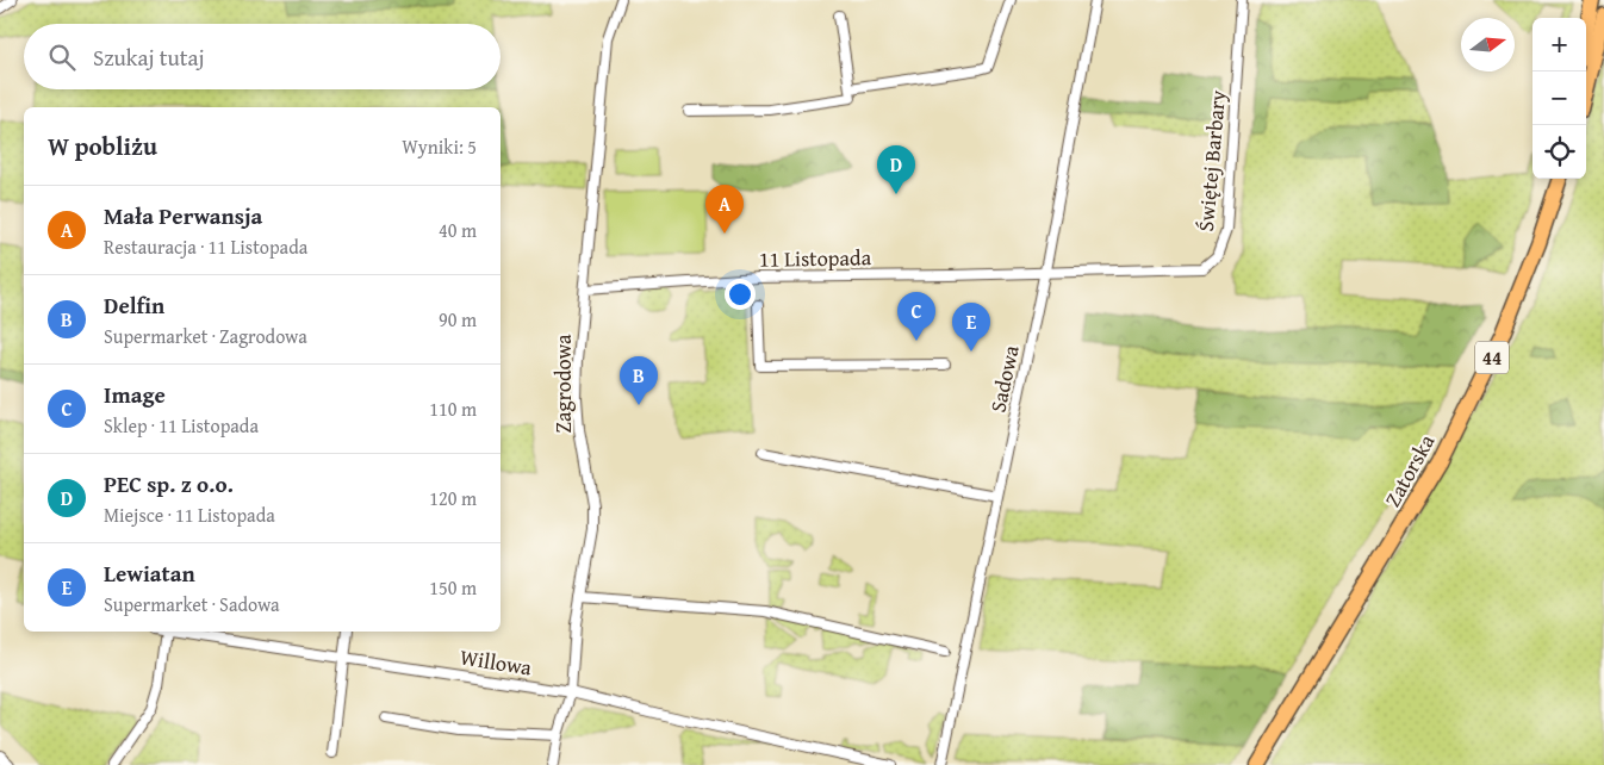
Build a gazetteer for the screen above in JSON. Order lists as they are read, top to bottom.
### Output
{
  "streets": {
    "main road": ["44", "Zatorska"],
    "street": [
      "Świętej Barbary",
      "11 Listopada",
      "Sadowa",
      "Zagrodowa",
      "Willowa"
    ]
  },
  "crossings": [
    ["Świętej Barbary", "11 Listopada"],
    ["Świętej Barbary", "Sadowa"],
    ["11 Listopada", "Sadowa"],
    ["11 Listopada", "Zagrodowa"],
    ["Zagrodowa", "Willowa"]
  ],
  "north": "right",
  "page": {
    "map_buttons": ["+", "−"],
    "search": "Szukaj tutaj",
    "heading": ["W pobliżu", "Wyniki: 5"],
    "pins": [
      "D",
      "A",
      "C",
      "E",
      "B"
    ],
    "list": [
      {
        "mark": "A",
        "name": "Mała Perwansja",
        "note": "Restauracja · 11 Listopada",
        "value": "40 m"
      },
      {
        "mark": "B",
        "name": "Delfin",
        "note": "Supermarket · Zagrodowa",
        "value": "90 m"
      },
      {
        "mark": "C",
        "name": "Image",
        "note": "Sklep · 11 Listopada",
        "value": "110 m"
      },
      {
        "mark": "D",
        "name": "PEC sp. z o.o.",
        "note": "Miejsce · 11 Listopada",
        "value": "120 m"
      },
      {
        "mark": "E",
        "name": "Lewiatan",
        "note": "Supermarket · Sadowa",
        "value": "150 m"
      }
    ]
  }
}
